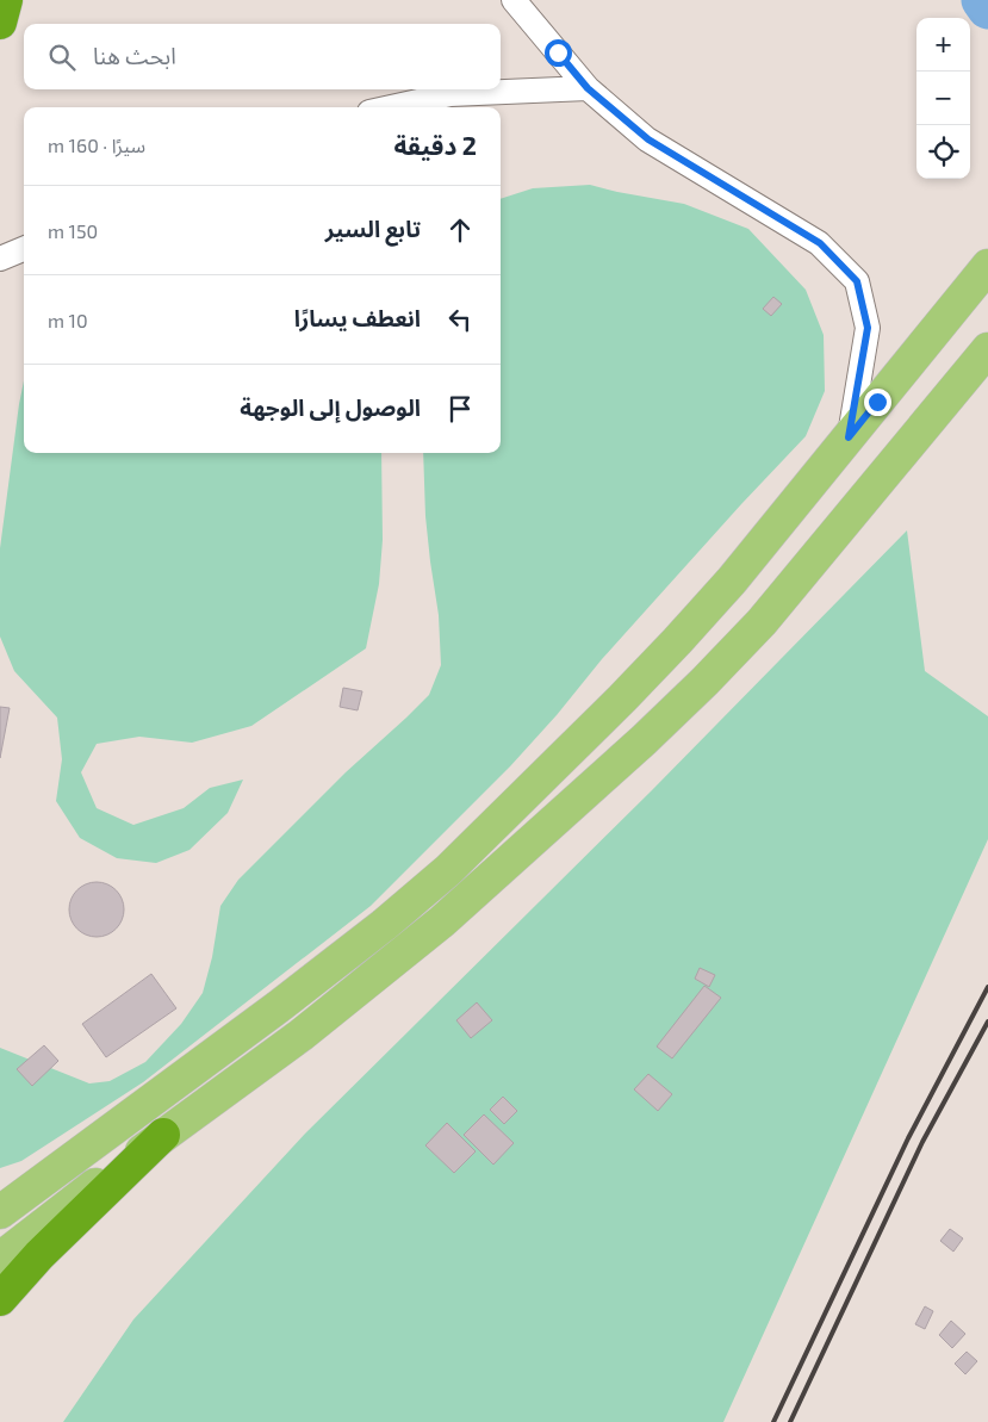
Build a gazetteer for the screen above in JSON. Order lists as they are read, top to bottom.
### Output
{
  "page": {
    "map_buttons": ["+", "−"],
    "search": "ابحث هنا",
    "heading": ["2 دقيقة", "سيرًا · 160 m"],
    "list": [
      ["تابع السير", "150 m"],
      ["انعطف يسارًا", "10 m"],
      "الوصول إلى الوجهة"
    ]
  }
}
